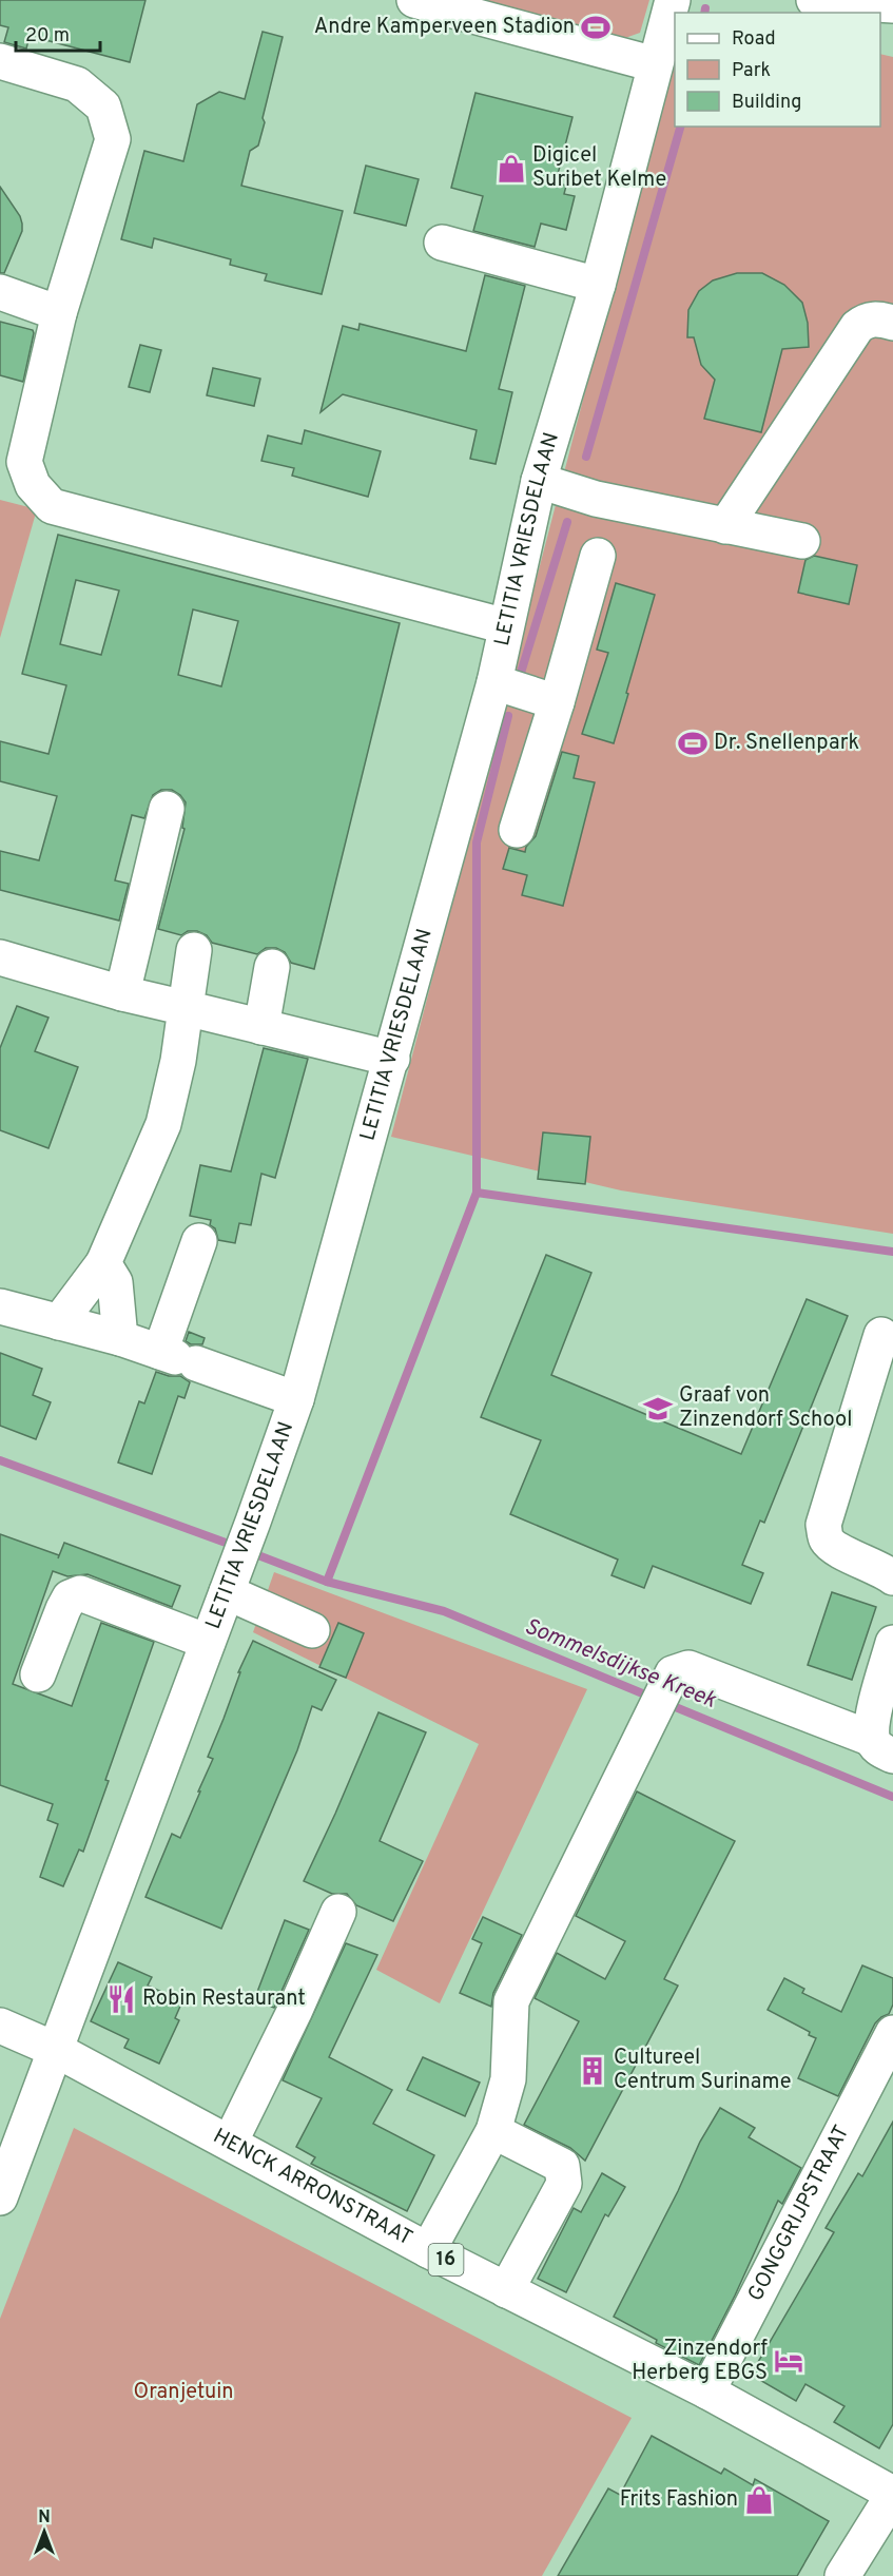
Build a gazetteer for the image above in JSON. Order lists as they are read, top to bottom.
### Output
{
  "streets": {
    "street": [
      "LETITIA VRIESDELAAN",
      "HENCK ARRONSTRAAT",
      "GONGGRIJPSTRAAT",
      "16"
    ]
  },
  "crossings": [
    ["LETITIA VRIESDELAAN", "HENCK ARRONSTRAAT"],
    ["HENCK ARRONSTRAAT", "GONGGRIJPSTRAAT"],
    ["HENCK ARRONSTRAAT", "16"]
  ],
  "water": ["Sommelsdijkse Kreek"],
  "parks": ["Oranjetuin"],
  "places": {
    "sports": ["Andre Kamperveen Stadion", "Dr. Snellenpark"],
    "shop": ["Digicel Suribet Kelme", "Frits Fashion"],
    "school or university": ["Graaf von Zinzendorf School"],
    "restaurant": ["Robin Restaurant"],
    "building": ["Cultureel Centrum Suriname"],
    "hotel": ["Zinzendorf Herberg EBGS"]
  },
  "legend": ["Road", "Park", "Building"],
  "scale_bar": "20 m",
  "north": "top"
}
